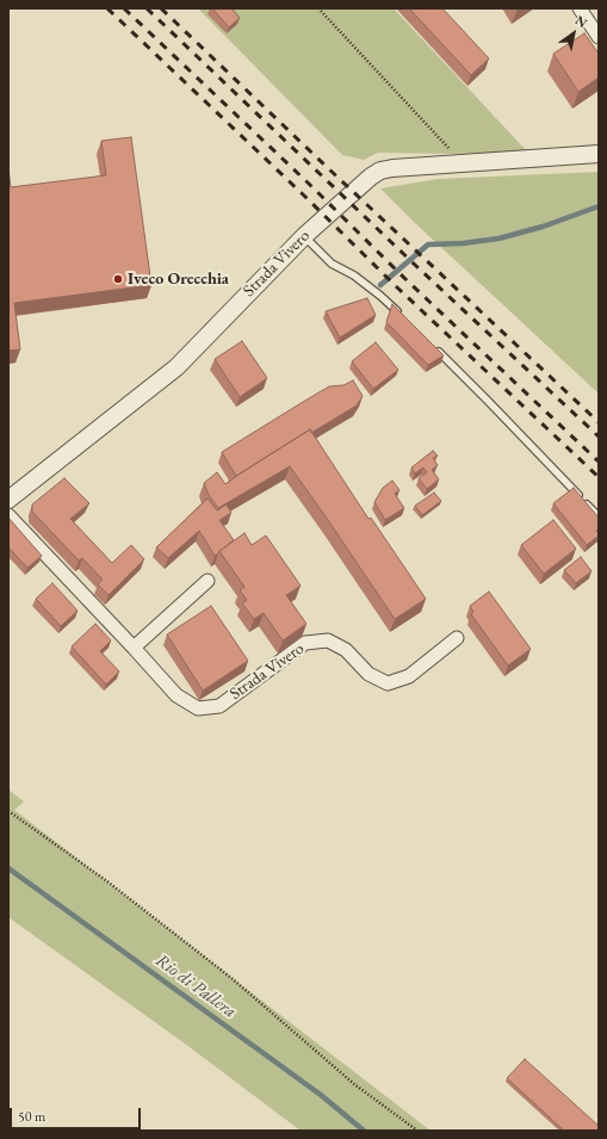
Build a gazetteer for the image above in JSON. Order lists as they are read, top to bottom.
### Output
{
  "streets": {
    "street": ["Strada Vivero"]
  },
  "water": ["Rio di Pallera"],
  "places": ["Iveco Orecchia"],
  "scale_bar": "50 m",
  "north": "top right"
}
